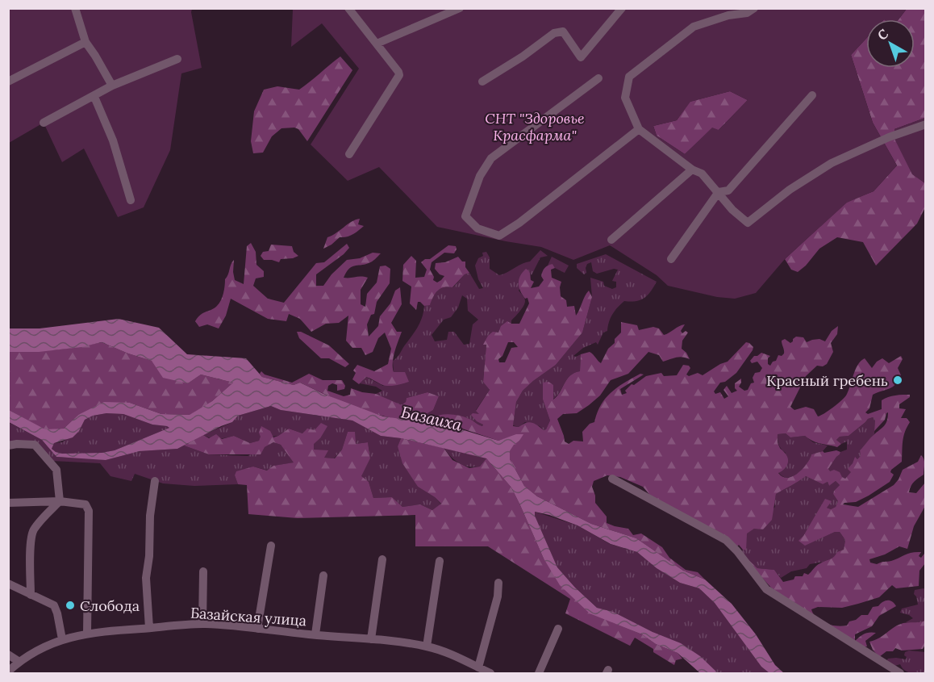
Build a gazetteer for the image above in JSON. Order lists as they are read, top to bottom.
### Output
{
  "streets": {
    "street": ["Базайская улица"]
  },
  "water": ["Базаиха"],
  "parks": ["СНТ \"Здоровье Красфарма\""],
  "places": ["Красный гребень", "Слобода"],
  "north": "top left"
}
